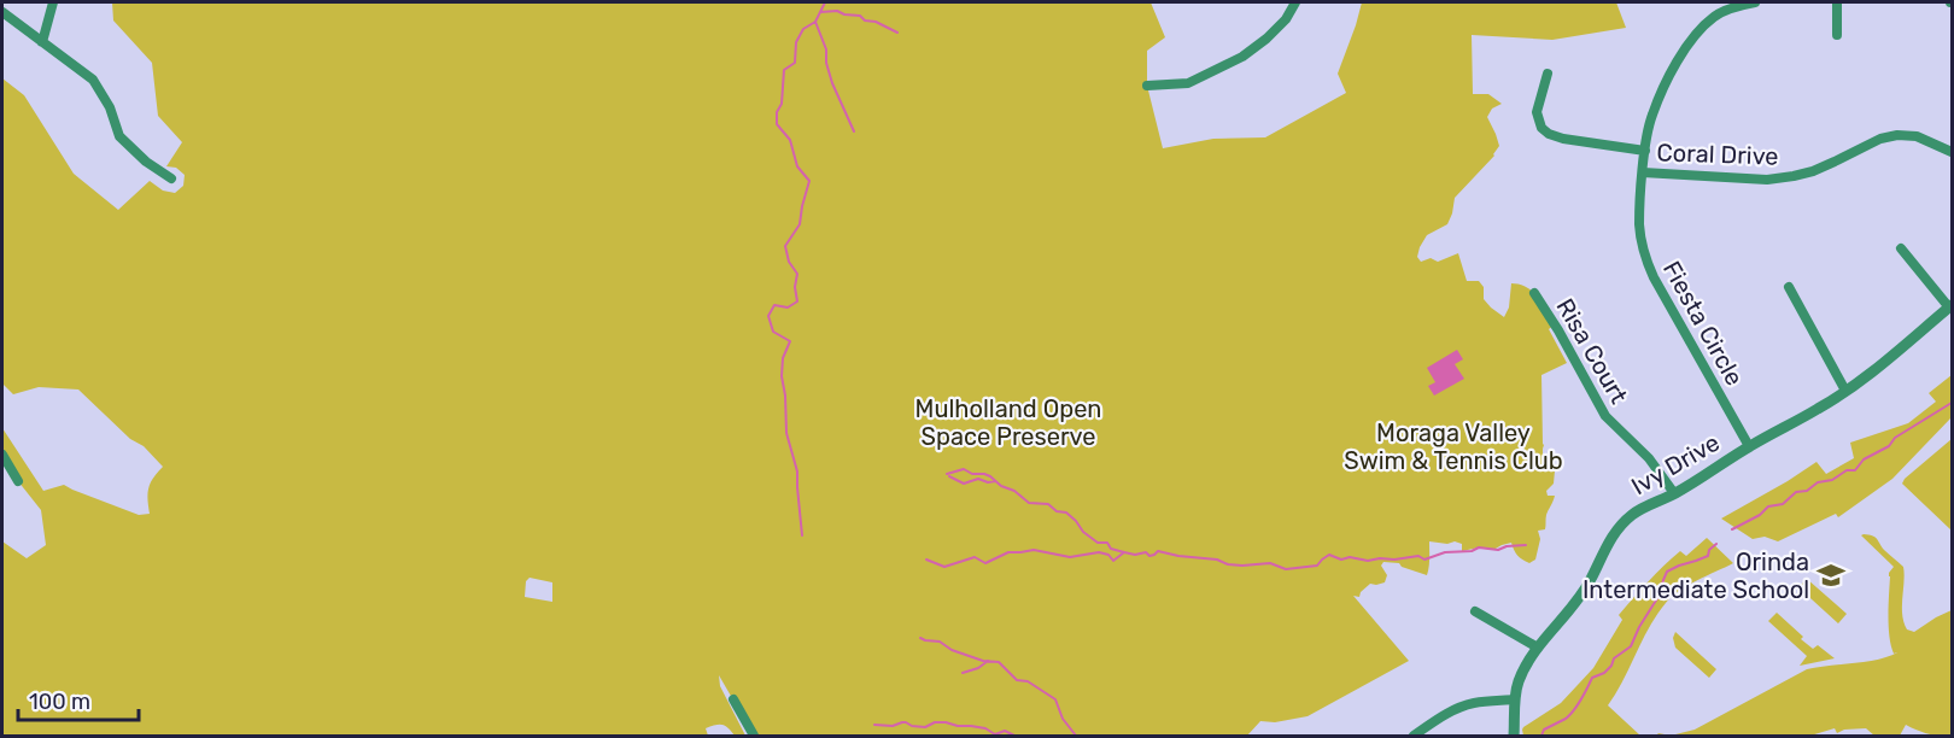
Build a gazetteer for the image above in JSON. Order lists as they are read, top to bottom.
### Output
{
  "streets": {
    "street": [
      "Coral Drive",
      "Fiesta Circle",
      "Risa Court",
      "Ivy Drive"
    ]
  },
  "crossings": [
    ["Coral Drive", "Fiesta Circle"],
    ["Fiesta Circle", "Ivy Drive"],
    ["Risa Court", "Ivy Drive"]
  ],
  "parks": ["Mulholland Open Space Preserve", "Moraga Valley Swim & Tennis Club"],
  "places": {
    "school or university": ["Orinda Intermediate School"]
  },
  "scale_bar": "100 m"
}
